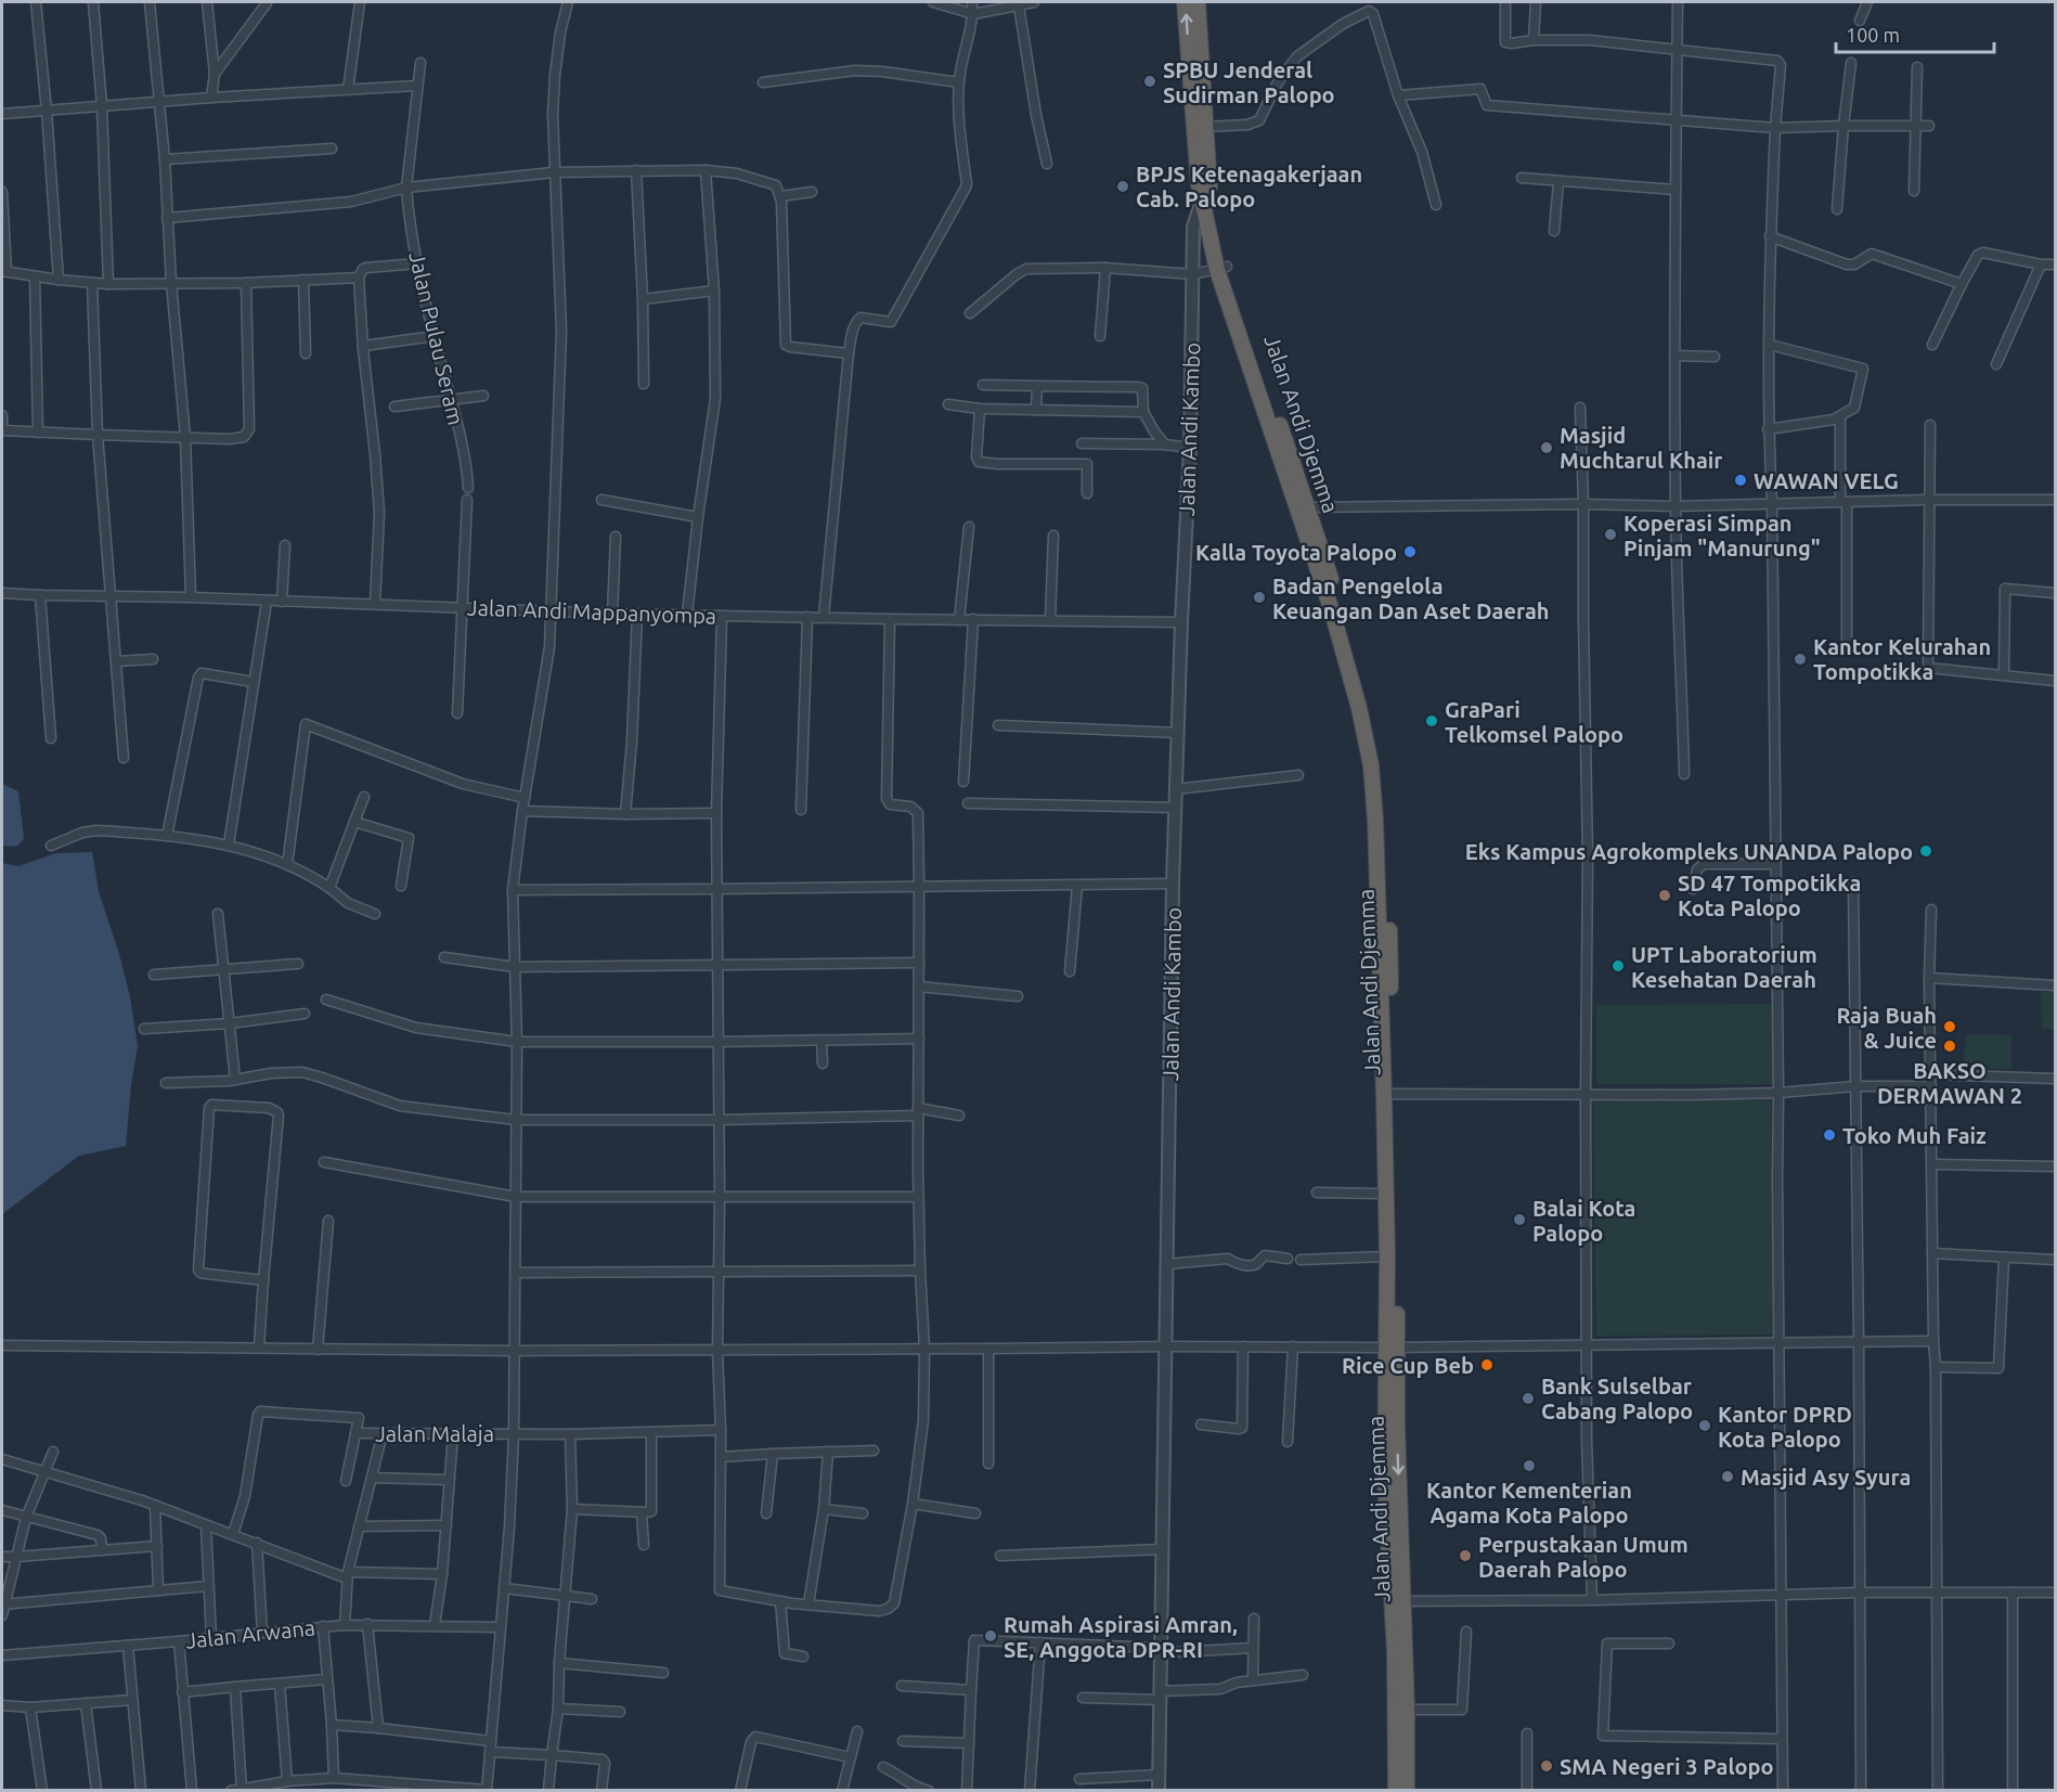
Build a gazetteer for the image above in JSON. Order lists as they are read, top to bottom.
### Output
{
  "streets": {
    "highway": ["Jalan Andi Djemma"],
    "street": [
      "Jalan Pulau Seram",
      "Jalan Andi Kambo",
      "Jalan Andi Mappanyompa",
      "Jalan Malaja",
      "Jalan Arwana"
    ]
  },
  "crossings": [
    ["Jalan Andi Djemma", "Jalan Andi Kambo"],
    ["Jalan Andi Kambo", "Jalan Andi Mappanyompa"]
  ],
  "places": [
    "SPBU Jenderal Sudirman Palopo",
    "BPJS Ketenagakerjaan Cab. Palopo",
    "Masjid Muchtarul Khair",
    "WAWAN VELG",
    "Koperasi Simpan Pinjam \"Manurung\"",
    "Kalla Toyota Palopo",
    "Badan Pengelola Keuangan Dan Aset Daerah",
    "Kantor Kelurahan Tompotikka",
    "GraPari Telkomsel Palopo",
    "Eks Kampus Agrokompleks UNANDA Palopo",
    "SD 47 Tompotikka Kota Palopo",
    "UPT Laboratorium Kesehatan Daerah",
    "Raja Buah & Juice",
    "BAKSO DERMAWAN 2",
    "Toko Muh Faiz",
    "Balai Kota Palopo",
    "Rice Cup Beb",
    "Bank Sulselbar Cabang Palopo",
    "Kantor DPRD Kota Palopo",
    "Kantor Kementerian Agama Kota Palopo",
    "Masjid Asy Syura",
    "Perpustakaan Umum Daerah Palopo",
    "Rumah Aspirasi Amran, SE, Anggota DPR-RI",
    "SMA Negeri 3 Palopo"
  ],
  "scale_bar": "100 m"
}
